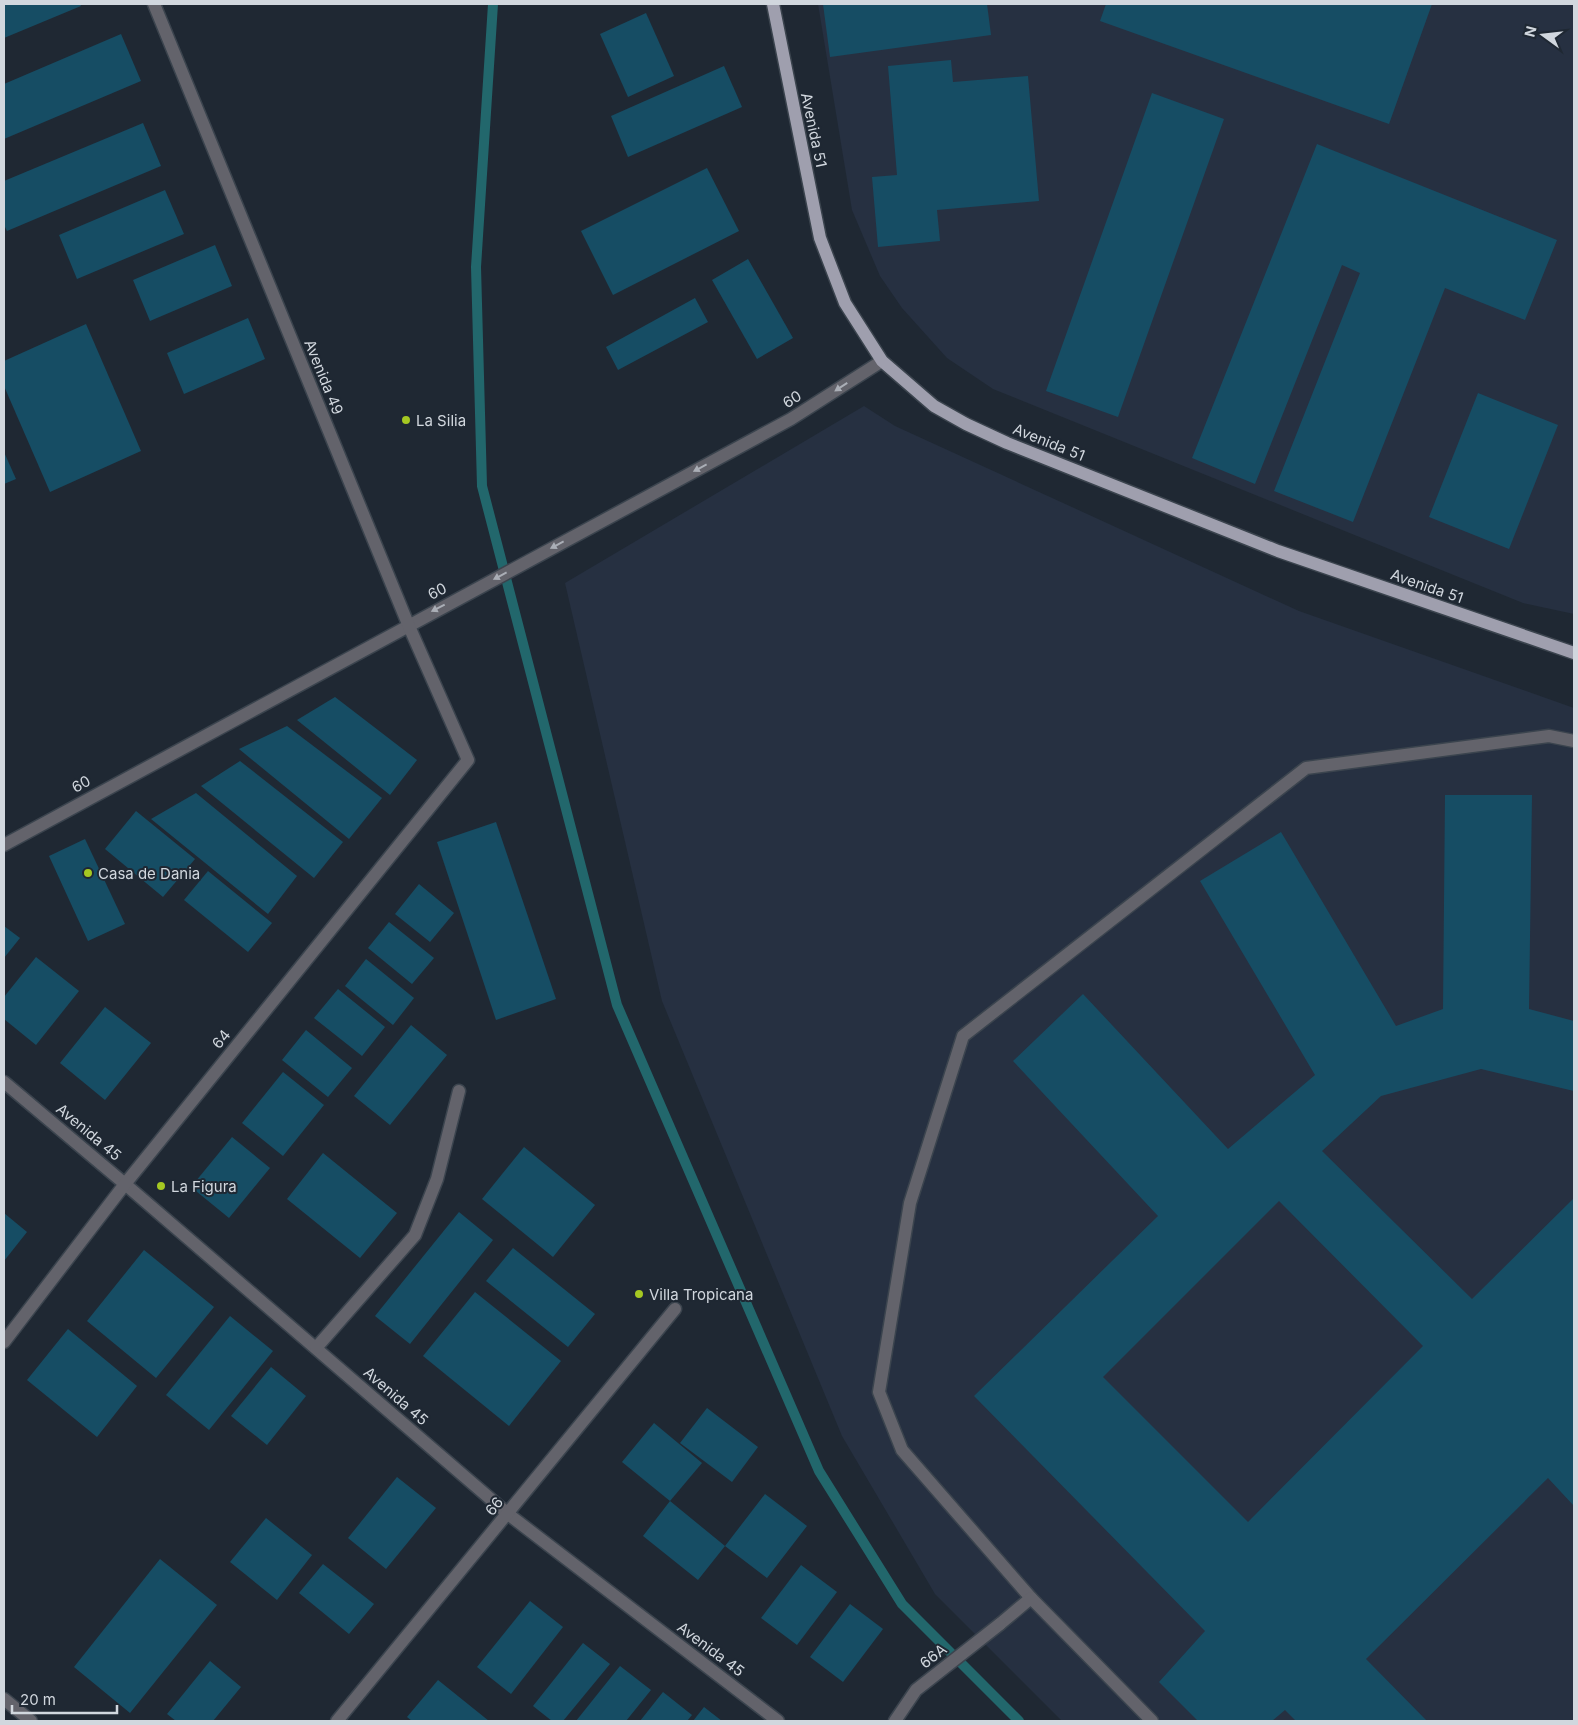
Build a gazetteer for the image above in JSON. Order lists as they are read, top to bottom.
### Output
{
  "streets": {
    "main road": ["Avenida 51"],
    "street": [
      "Avenida 49",
      "60",
      "64",
      "Avenida 45",
      "66",
      "66A"
    ]
  },
  "crossings": [
    ["Avenida 51", "60"],
    ["Avenida 49", "60"],
    ["Avenida 49", "64"],
    ["64", "Avenida 45"],
    ["Avenida 45", "66"]
  ],
  "one_way": ["60"],
  "places": [
    "La Silia",
    "Casa de Dania",
    "La Figura",
    "Villa Tropicana"
  ],
  "scale_bar": "20 m",
  "north": "left"
}
